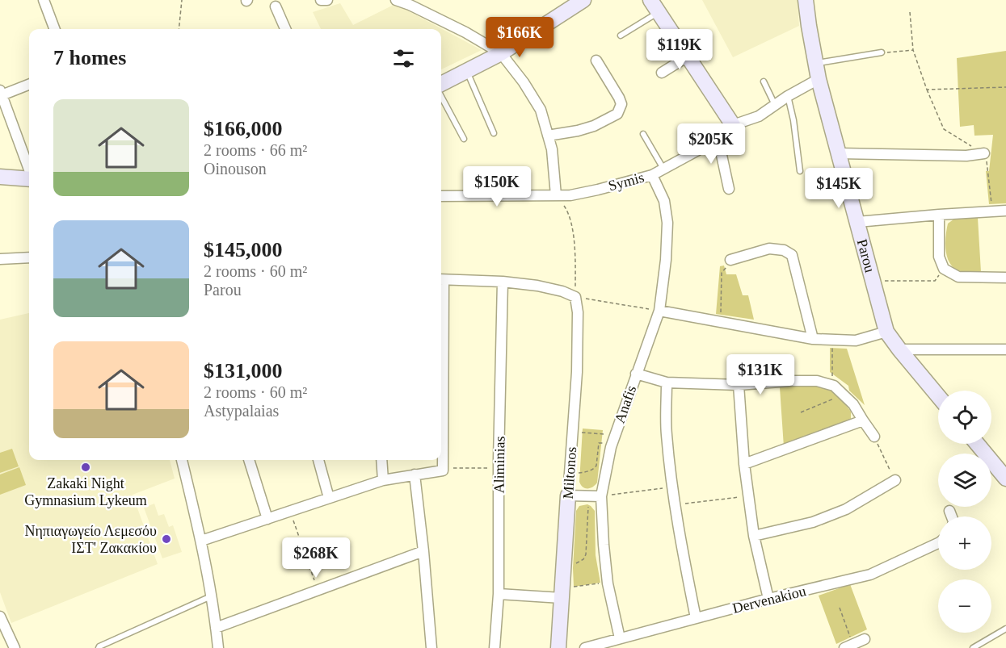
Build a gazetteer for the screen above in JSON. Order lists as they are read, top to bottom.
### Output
{
  "streets": {
    "street": [
      "Symis",
      "Parou",
      "Anafis",
      "Aliminias",
      "Miltonos",
      "Dervenakiou"
    ]
  },
  "crossings": [
    ["Symis", "Parou"],
    ["Symis", "Anafis"],
    ["Anafis", "Dervenakiou"]
  ],
  "places": ["Zakaki Night Gymnasium Lykeum", "Νηπιαγωγείο Λεμεσόυ ΙΣΤ' Ζακακίου"],
  "page": {
    "price": [
      "$166K",
      "$119K",
      "$205K",
      "$150K",
      "$145K",
      "$131K",
      "$268K"
    ],
    "heading": "7 homes",
    "list": [
      {
        "name": "$166,000",
        "note": "2 rooms · 66 m² · Oinouson"
      },
      {
        "name": "$145,000",
        "note": "2 rooms · 60 m² · Parou"
      },
      {
        "name": "$131,000",
        "note": "2 rooms · 60 m² · Astypalaias"
      }
    ],
    "map_buttons": ["+", "−"]
  }
}
